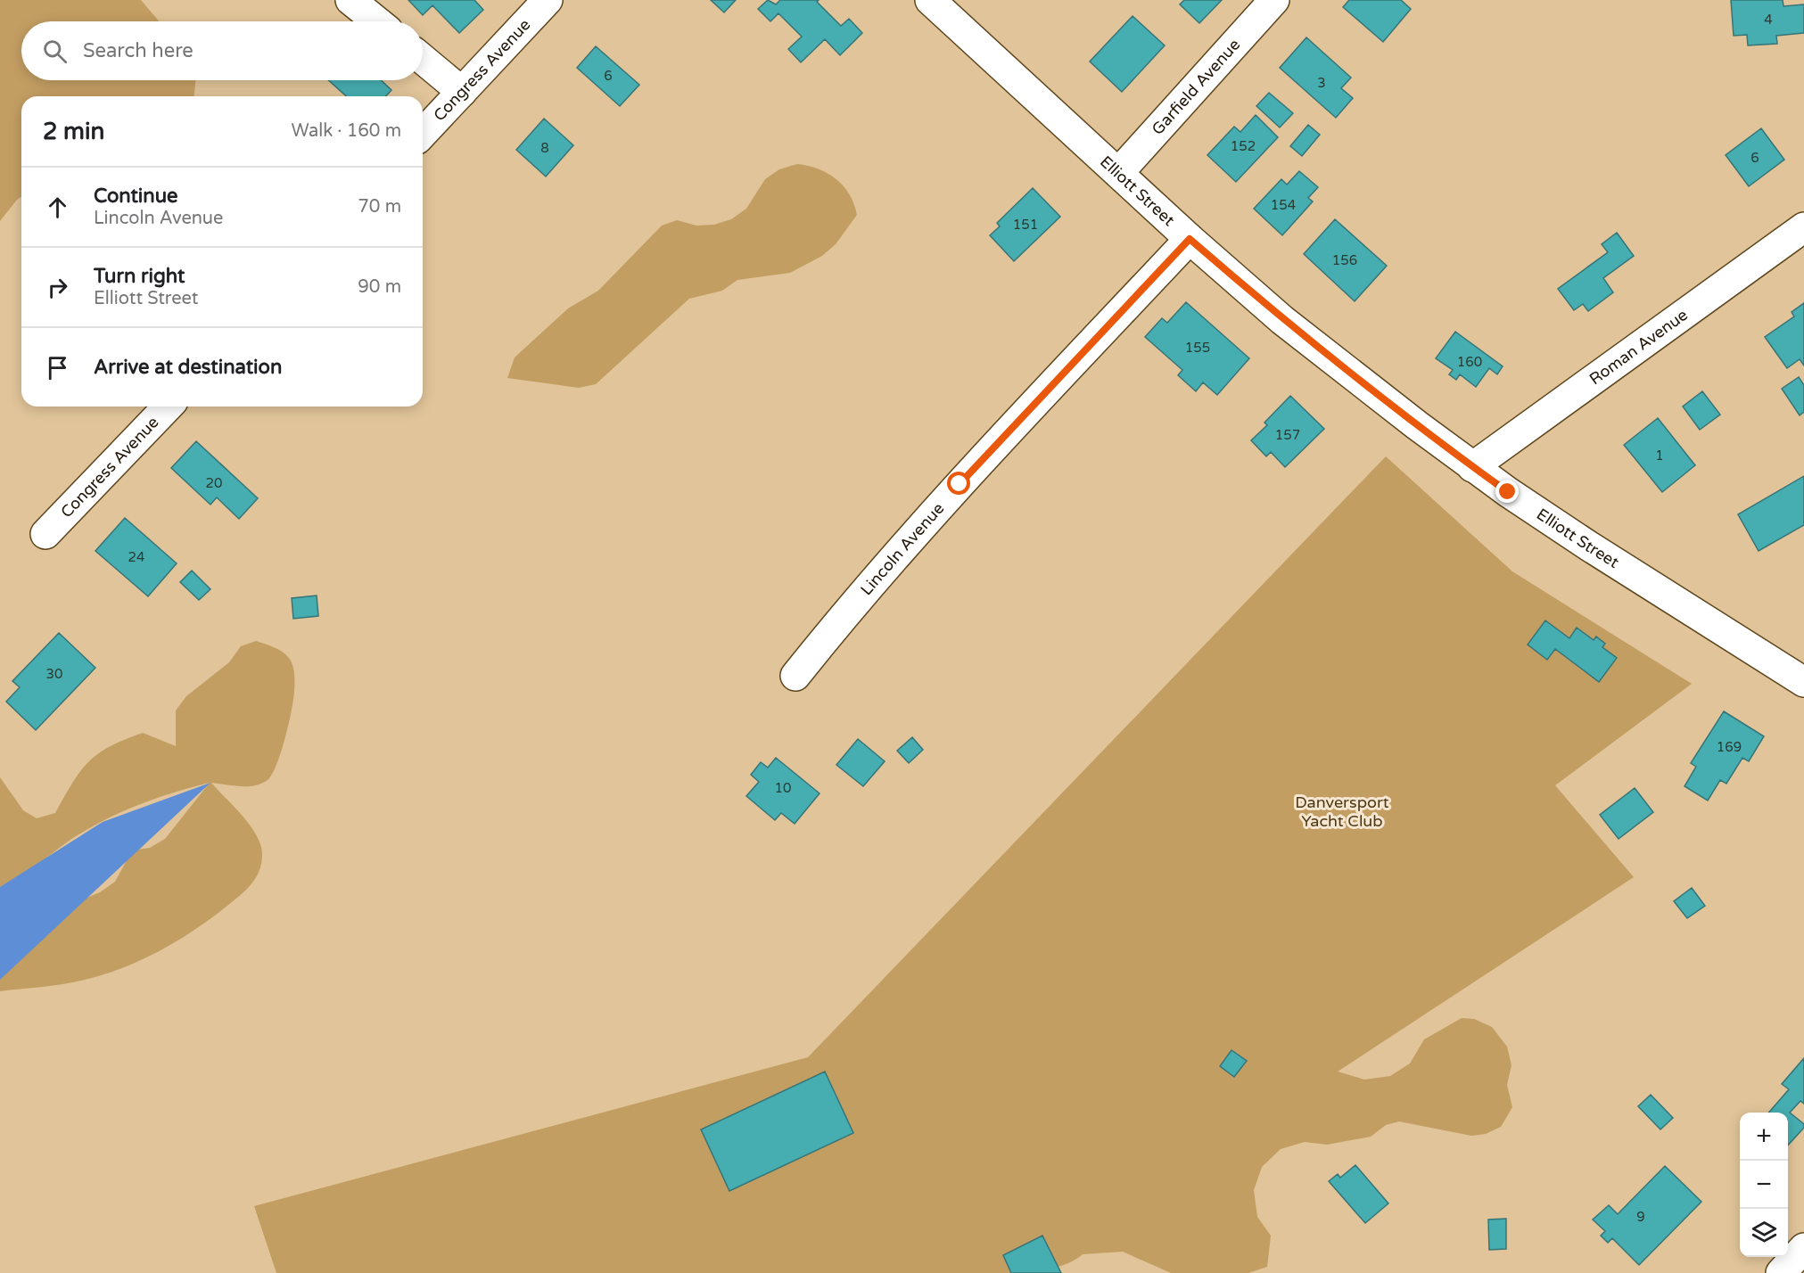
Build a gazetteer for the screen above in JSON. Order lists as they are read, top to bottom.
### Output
{
  "streets": {
    "street": [
      "Congress Avenue",
      "Garfield Avenue",
      "Elliott Street",
      "Roman Avenue",
      "Lincoln Avenue"
    ]
  },
  "crossings": [
    ["Garfield Avenue", "Elliott Street"],
    ["Elliott Street", "Roman Avenue"],
    ["Elliott Street", "Lincoln Avenue"]
  ],
  "parks": ["Danversport Yacht Club"],
  "house_numbers": [
    "4",
    "6",
    "3",
    "152",
    "8",
    "6",
    "154",
    "151",
    "156",
    "155",
    "160",
    "157",
    "1",
    "20",
    "24",
    "30",
    "169",
    "10",
    "9"
  ],
  "page": {
    "search": "Search here",
    "heading": ["2 min", "Walk · 160 m"],
    "list": [
      ["Continue", "Lincoln Avenue", "70 m"],
      ["Turn right", "Elliott Street", "90 m"],
      "Arrive at destination"
    ],
    "map_buttons": ["+", "−"]
  }
}
